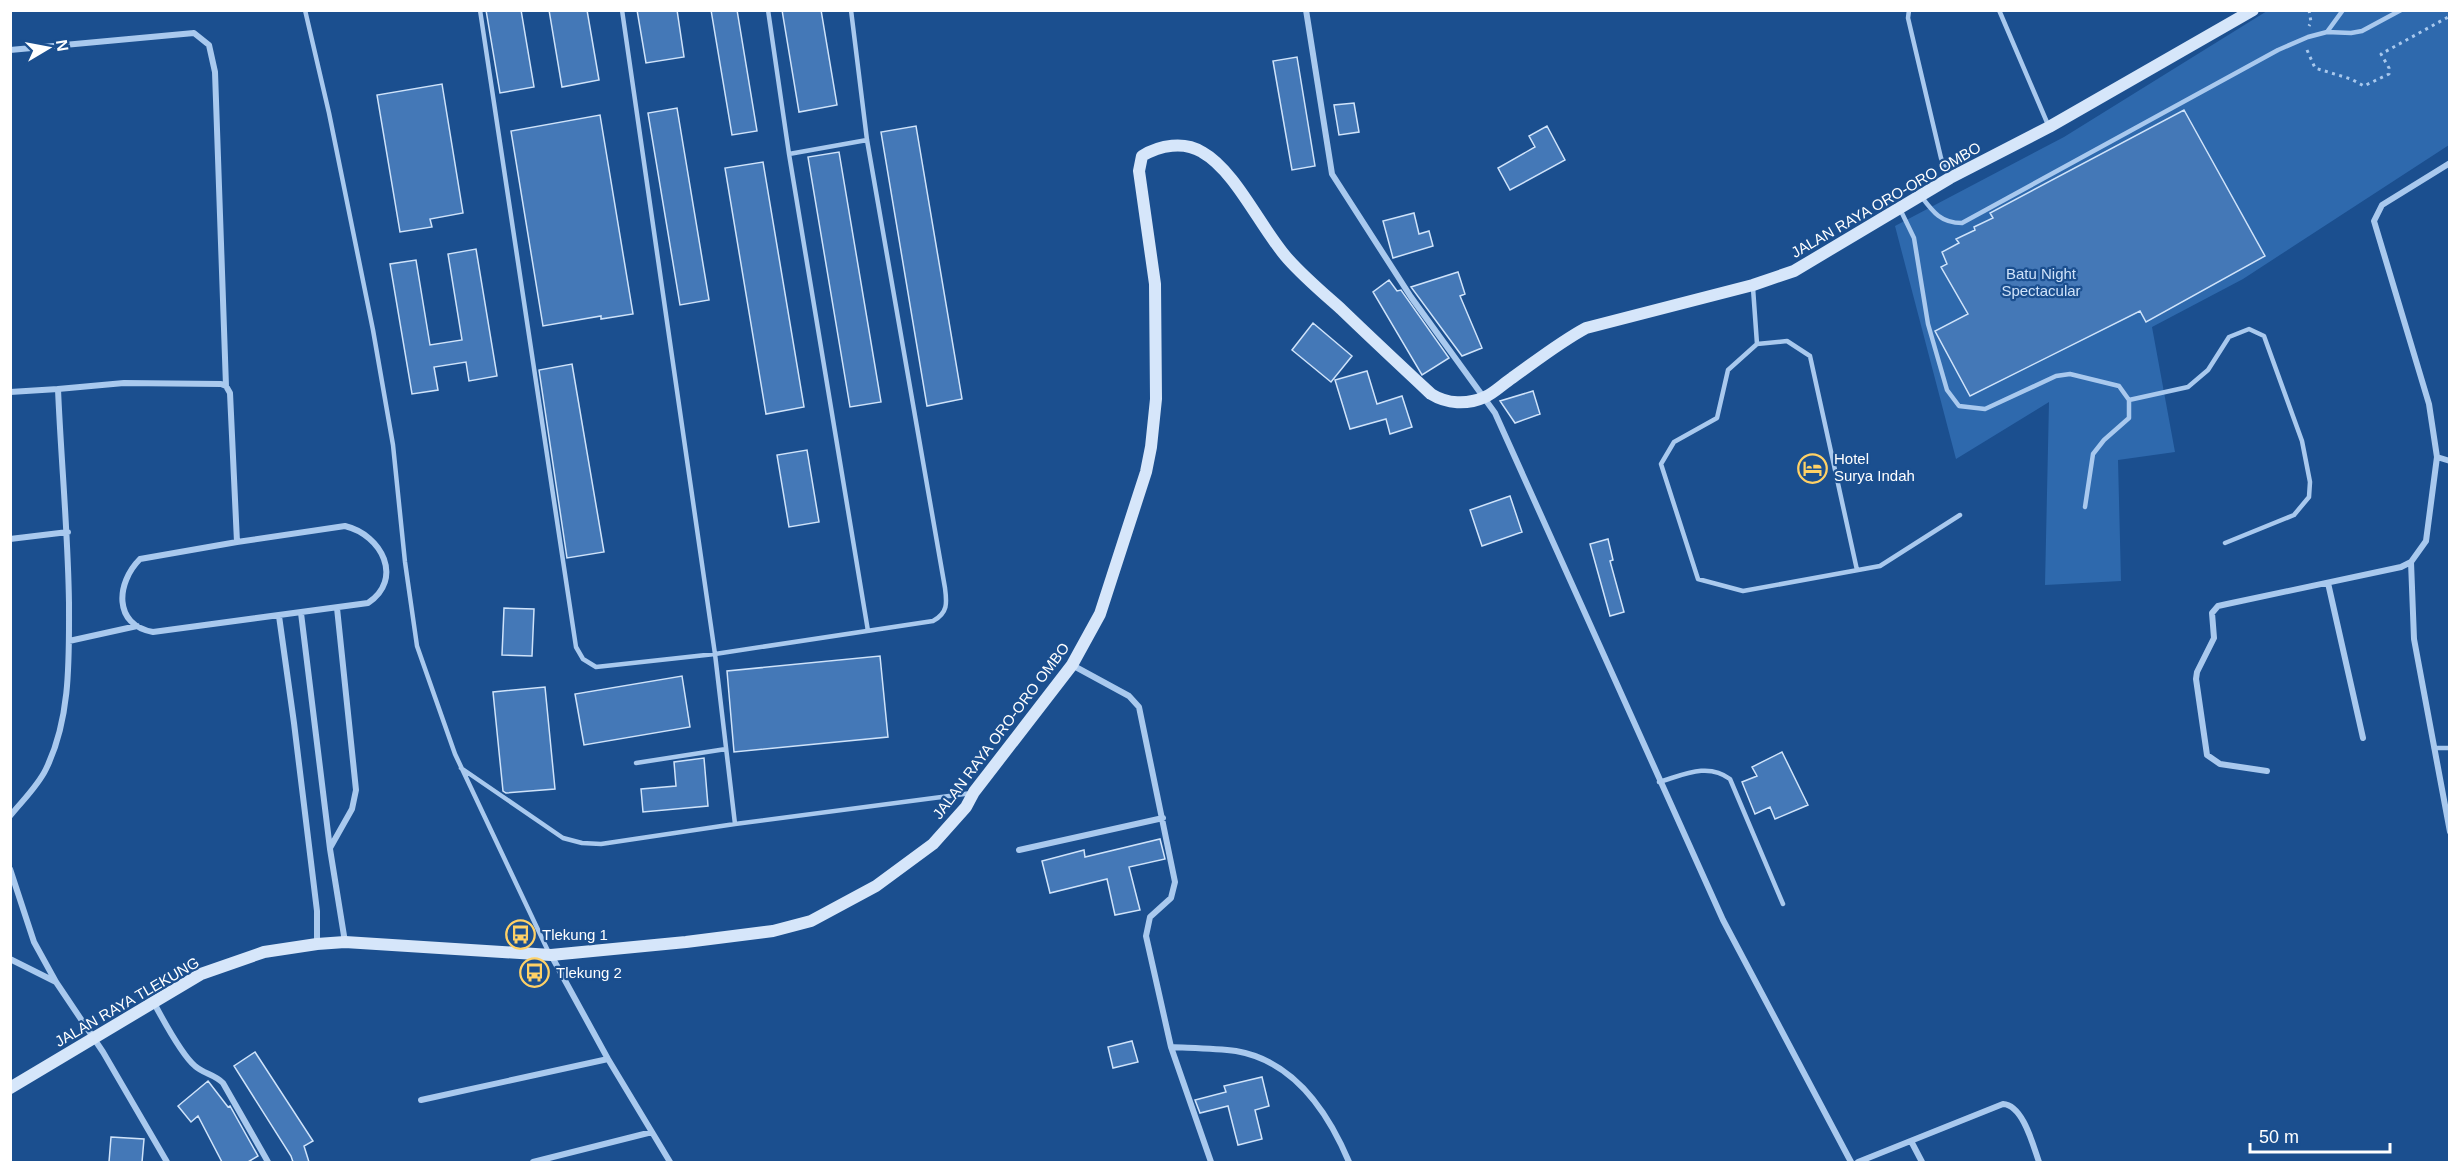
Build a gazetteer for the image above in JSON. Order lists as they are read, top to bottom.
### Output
{
  "streets": {
    "main road": ["JALAN RAYA ORO-ORO OMBO", "JALAN RAYA TLEKUNG"]
  },
  "crossings": [
    ["JALAN RAYA ORO-ORO OMBO", "JALAN RAYA TLEKUNG"]
  ],
  "parks": ["Batu Night Spectacular"],
  "places": {
    "hotel": ["Hotel Surya Indah"],
    "bus stop": ["Tlekung 1", "Tlekung 2"]
  },
  "scale_bar": "50 m",
  "north": "right"
}
